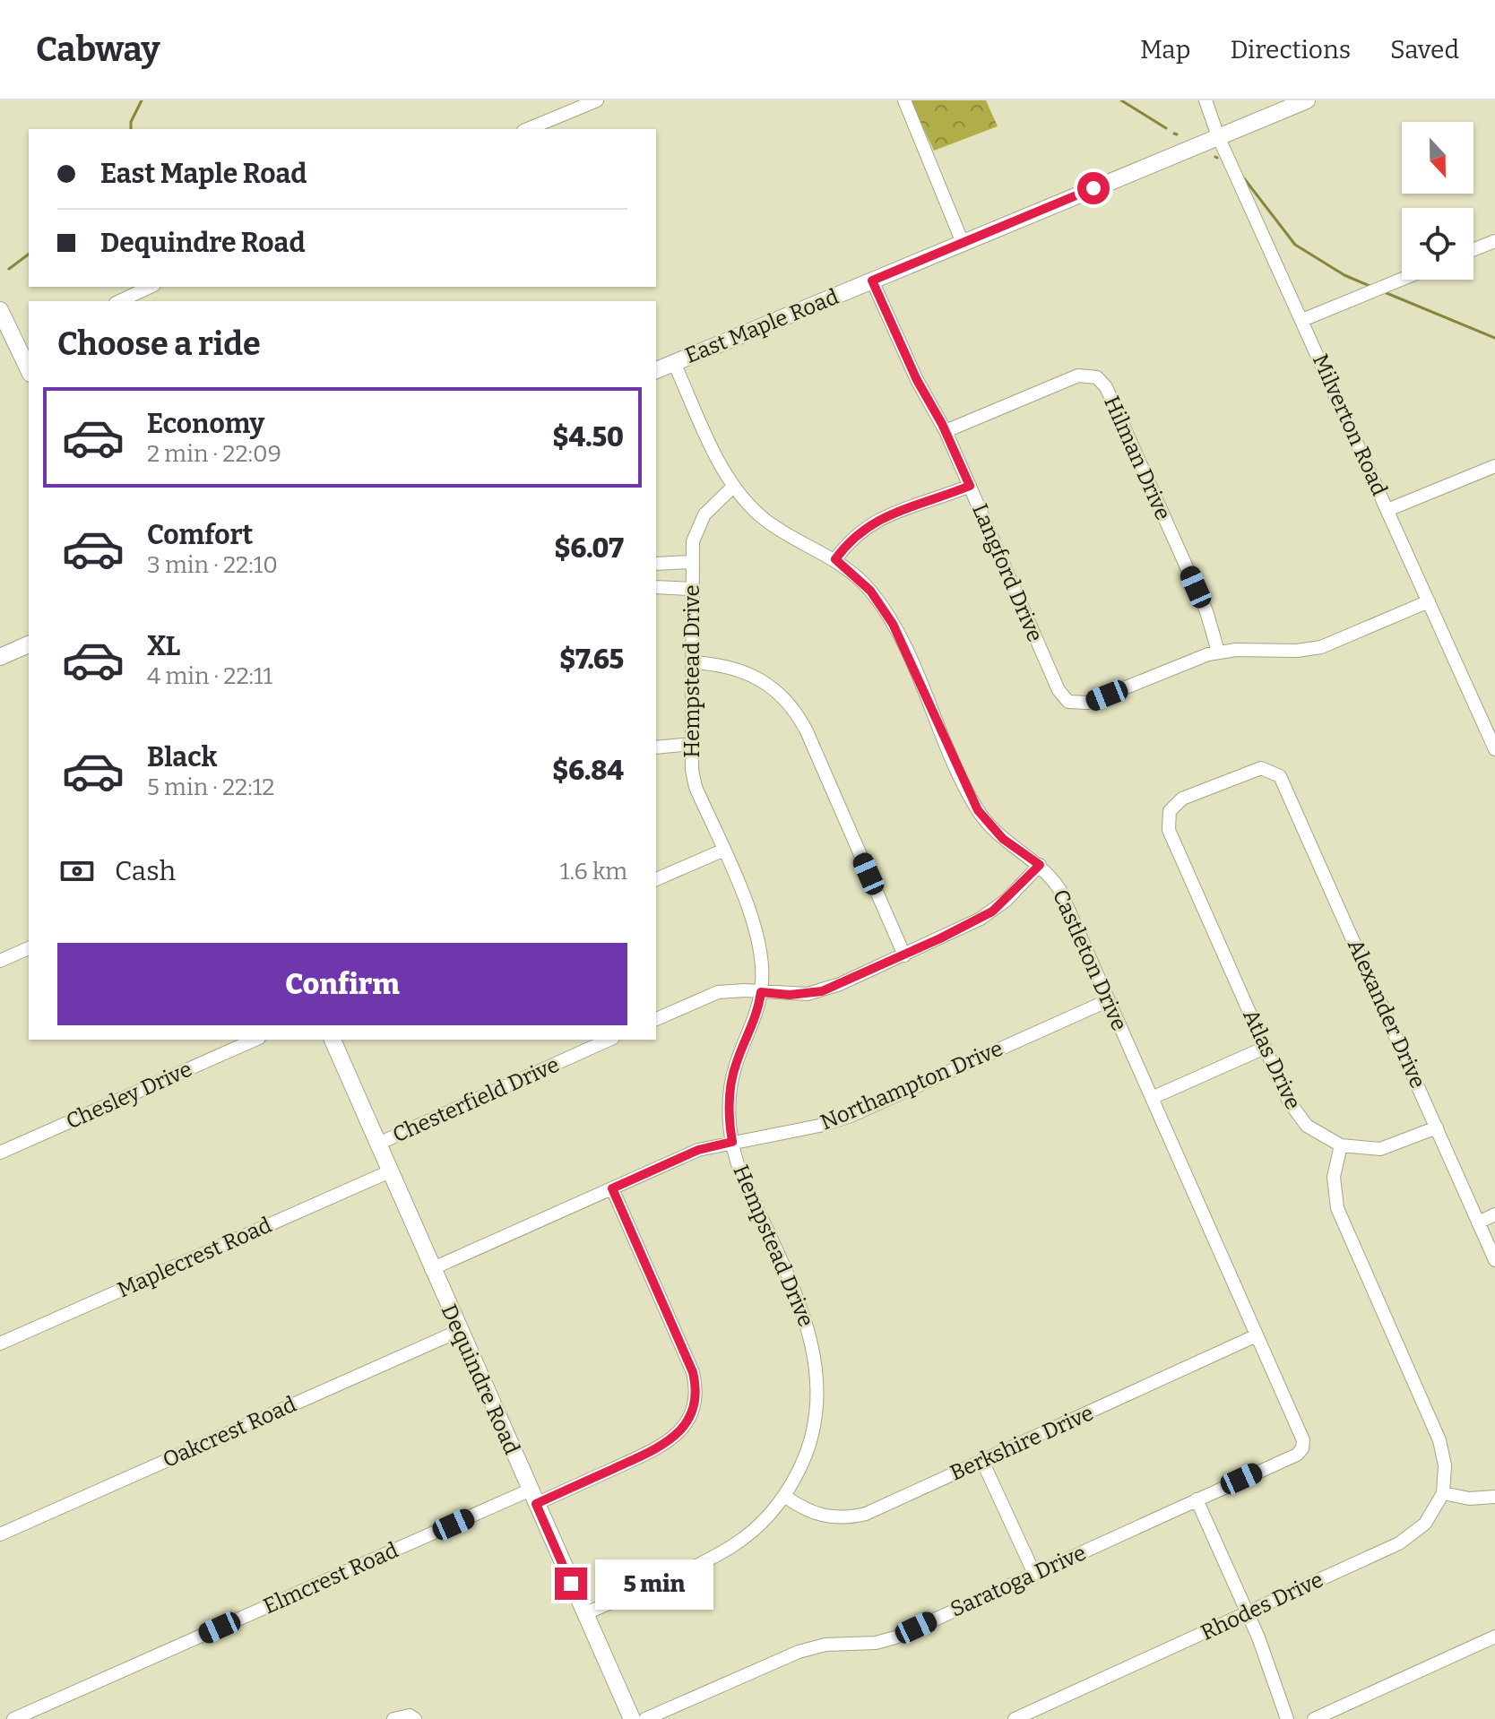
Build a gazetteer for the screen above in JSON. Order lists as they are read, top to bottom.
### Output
{
  "streets": {
    "main road": ["East Maple Road", "Dequindre Road"],
    "street": [
      "Milverton Road",
      "Hilman Drive",
      "Langford Drive",
      "Hempstead Drive",
      "Castleton Drive",
      "Alexander Drive",
      "Atlas Drive",
      "Northampton Drive",
      "Chesley Drive",
      "Chesterfield Drive",
      "Maplecrest Road",
      "Oakcrest Road",
      "Berkshire Drive",
      "Elmcrest Road",
      "Saratoga Drive",
      "Rhodes Drive"
    ]
  },
  "crossings": [
    ["East Maple Road", "Milverton Road"],
    ["East Maple Road", "Langford Drive"],
    ["East Maple Road", "Castleton Drive"],
    ["Hilman Drive", "Langford Drive"],
    ["Hempstead Drive", "Castleton Drive"],
    ["Hempstead Drive", "Northampton Drive"],
    ["Hempstead Drive", "Dequindre Road"],
    ["Hempstead Drive", "Berkshire Drive"],
    ["Castleton Drive", "Northampton Drive"],
    ["Castleton Drive", "Berkshire Drive"],
    ["Castleton Drive", "Saratoga Drive"],
    ["Alexander Drive", "Atlas Drive"],
    ["Northampton Drive", "Dequindre Road"],
    ["Northampton Drive", "Elmcrest Road"],
    ["Chesterfield Drive", "Dequindre Road"],
    ["Maplecrest Road", "Dequindre Road"],
    ["Dequindre Road", "Oakcrest Road"],
    ["Dequindre Road", "Elmcrest Road"]
  ],
  "north": "bottom",
  "page": {
    "header": "Cabway",
    "nav": ["Map", "Directions", "Saved"],
    "banner": ["East Maple Road", "Dequindre Road"],
    "heading": "Choose a ride",
    "list": [
      {
        "name": "Economy",
        "note": "2 min · 22:09",
        "value": "$4.50"
      },
      {
        "name": "Comfort",
        "note": "3 min · 22:10",
        "value": "$6.07"
      },
      {
        "name": "XL",
        "note": "4 min · 22:11",
        "value": "$7.65"
      },
      {
        "name": "Black",
        "note": "5 min · 22:12",
        "value": "$6.84"
      }
    ],
    "pay": ["Cash", "1.6 km"],
    "buttons": "Confirm",
    "bubble": "5 min"
  }
}
